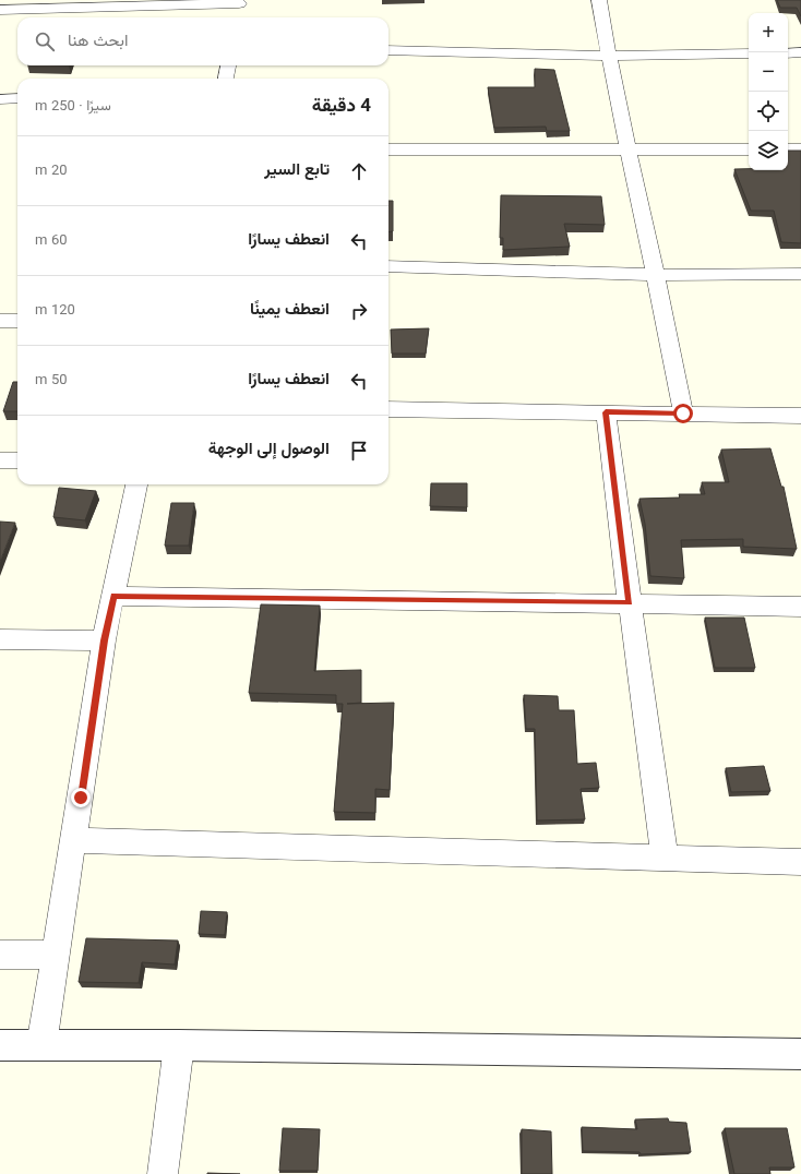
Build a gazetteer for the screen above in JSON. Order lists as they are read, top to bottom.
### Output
{
  "page": {
    "map_buttons": ["+", "−"],
    "search": "ابحث هنا",
    "heading": ["4 دقيقة", "سيرًا · 250 m"],
    "list": [
      ["تابع السير", "20 m"],
      ["انعطف يسارًا", "60 m"],
      ["انعطف يمينًا", "120 m"],
      ["انعطف يسارًا", "50 m"],
      "الوصول إلى الوجهة"
    ]
  }
}
